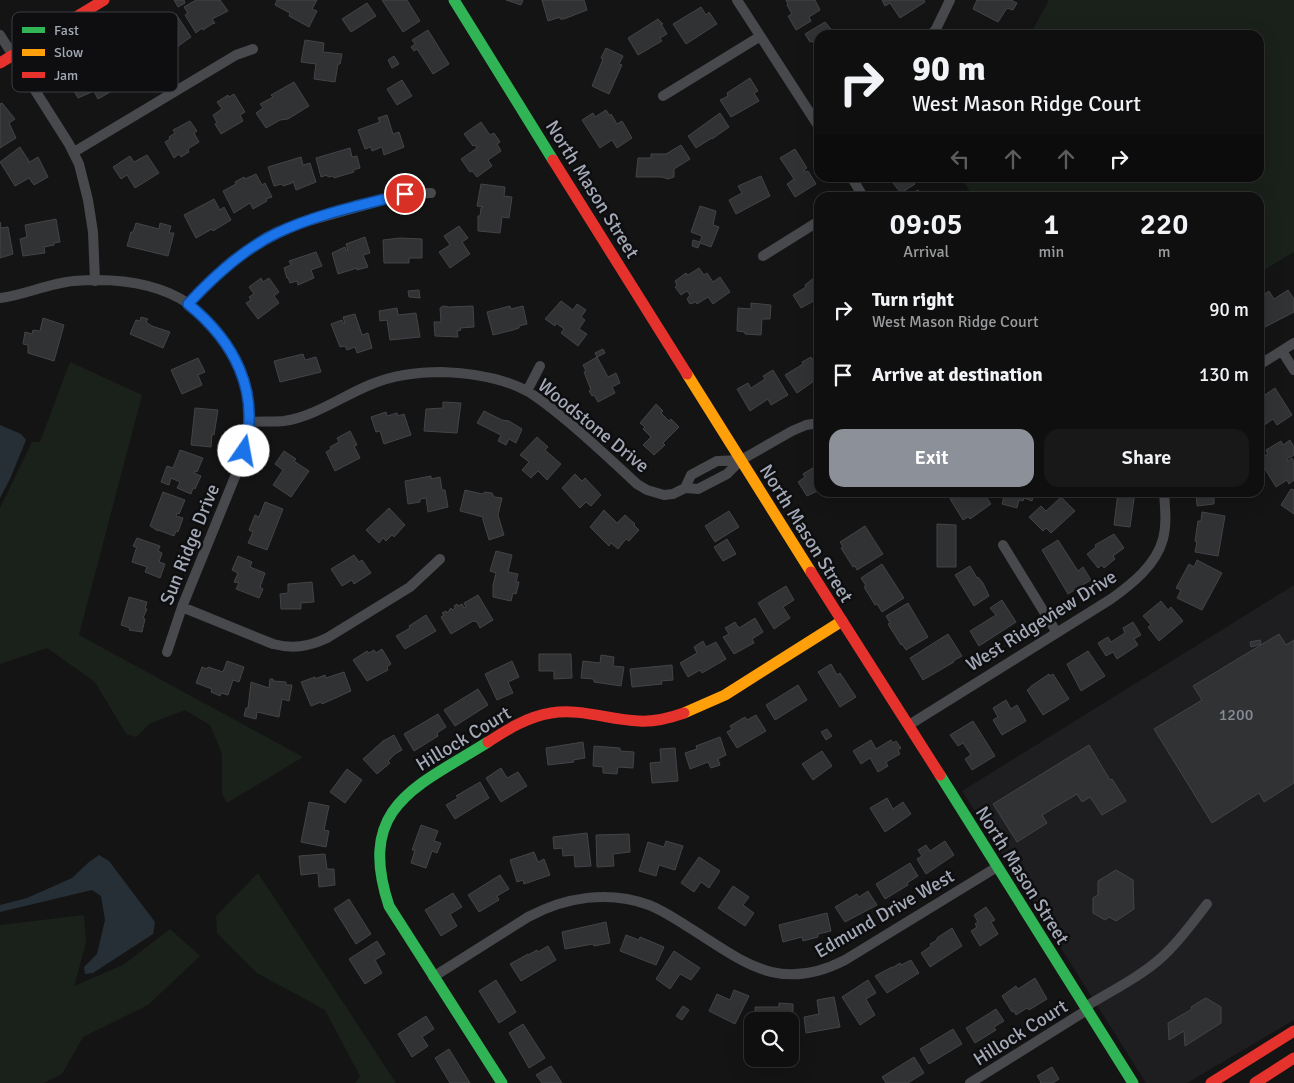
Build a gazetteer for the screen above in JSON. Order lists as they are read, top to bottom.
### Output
{
  "streets": {
    "street": [
      "North Mason Street",
      "Woodstone Drive",
      "Sun Ridge Drive",
      "West Ridgeview Drive",
      "Hillock Court",
      "Edmund Drive West"
    ]
  },
  "crossings": [
    ["North Mason Street", "Woodstone Drive"],
    ["North Mason Street", "West Ridgeview Drive"],
    ["North Mason Street", "Hillock Court"],
    ["North Mason Street", "Edmund Drive West"],
    ["Woodstone Drive", "Sun Ridge Drive"],
    ["Hillock Court", "Edmund Drive West"]
  ],
  "house_numbers": ["1200"],
  "legend": ["Fast", "Slow", "Jam"],
  "page": {
    "turn": ["90 m", "West Mason Ridge Court"],
    "eta": [
      "09:05",
      "Arrival",
      "1",
      "min",
      "220",
      "m"
    ],
    "list": [
      {
        "name": "Turn right",
        "note": "West Mason Ridge Court",
        "value": "90 m"
      },
      {
        "name": "Arrive at destination",
        "value": "130 m"
      }
    ],
    "buttons": ["Exit", "Share"]
  }
}
